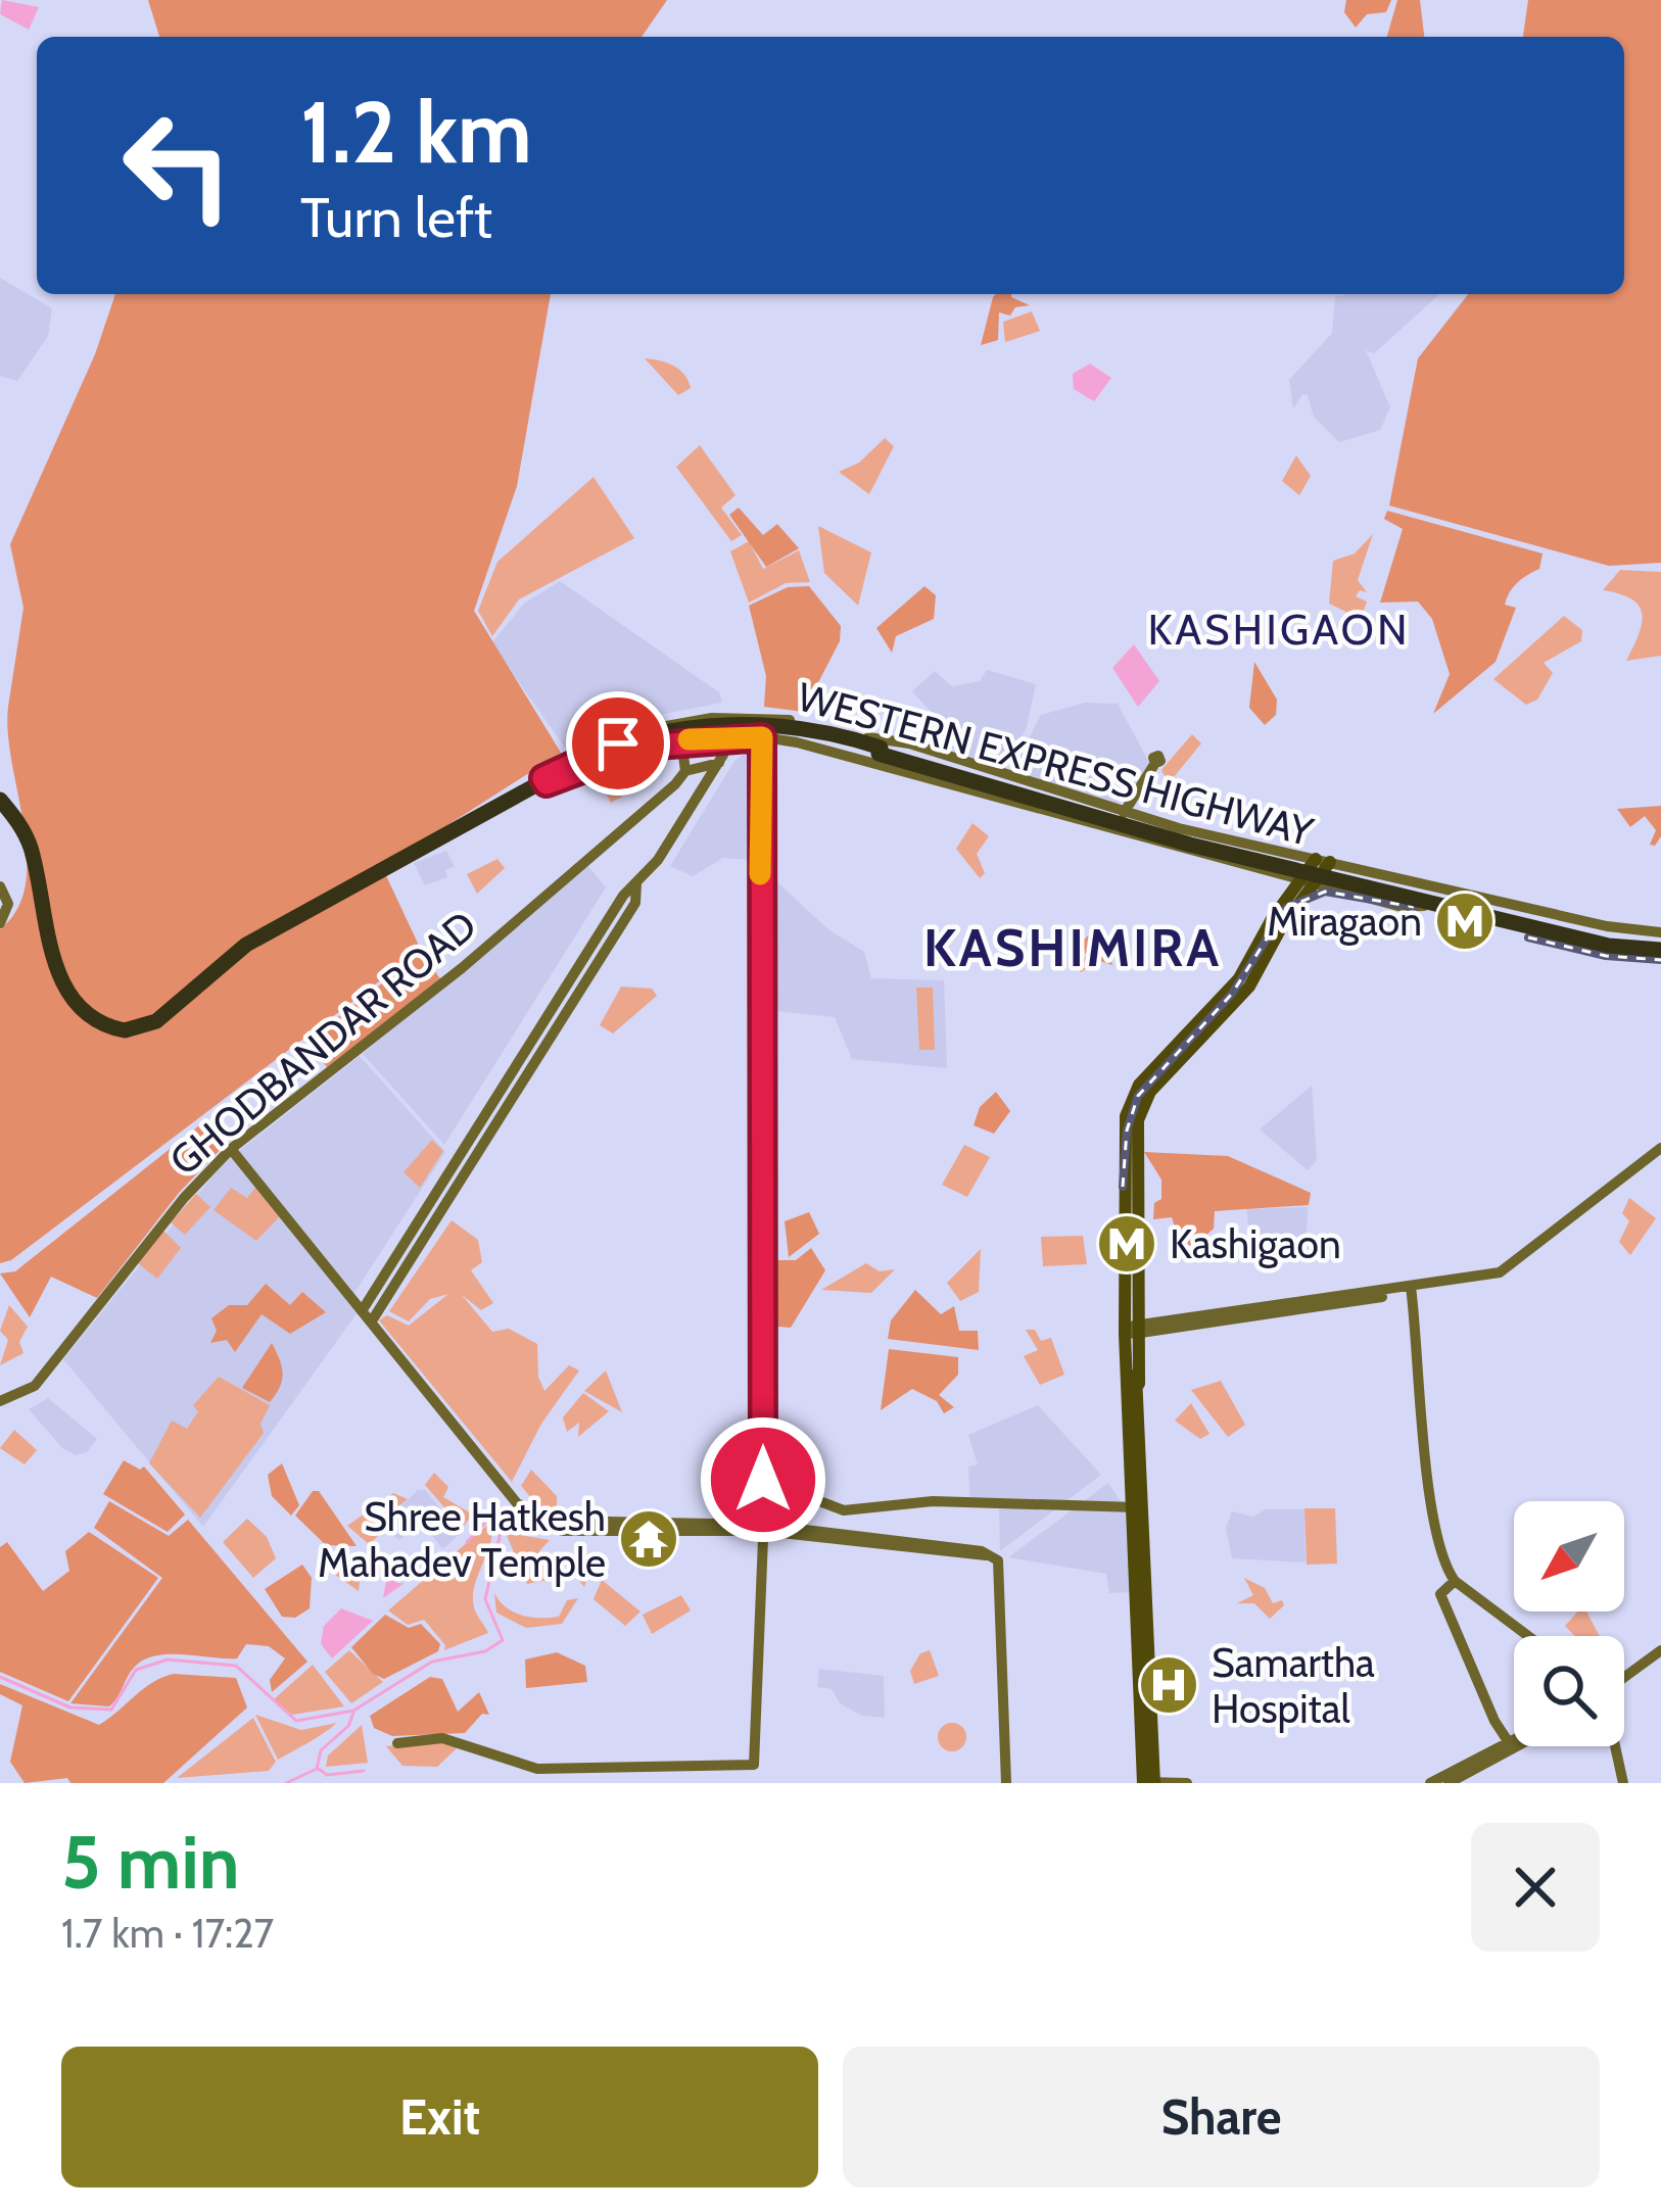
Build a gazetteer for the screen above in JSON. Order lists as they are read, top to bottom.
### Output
{
  "streets": {
    "highway": ["WESTERN EXPRESS HIGHWAY"],
    "street": ["GHODBANDAR ROAD"]
  },
  "districts": ["KASHIGAON", "KASHIMIRA"],
  "places": {
    "metro station": ["Miragaon", "Kashigaon"],
    "temple": ["Shree Hatkesh Mahadev Temple"],
    "hospital": ["Samartha Hospital"]
  },
  "north": "bottom left",
  "page": {
    "turn": ["1.2 km", "Turn left"],
    "heading": ["5 min", "1.7 km · 17:27"],
    "buttons": ["Exit", "Share"]
  }
}
